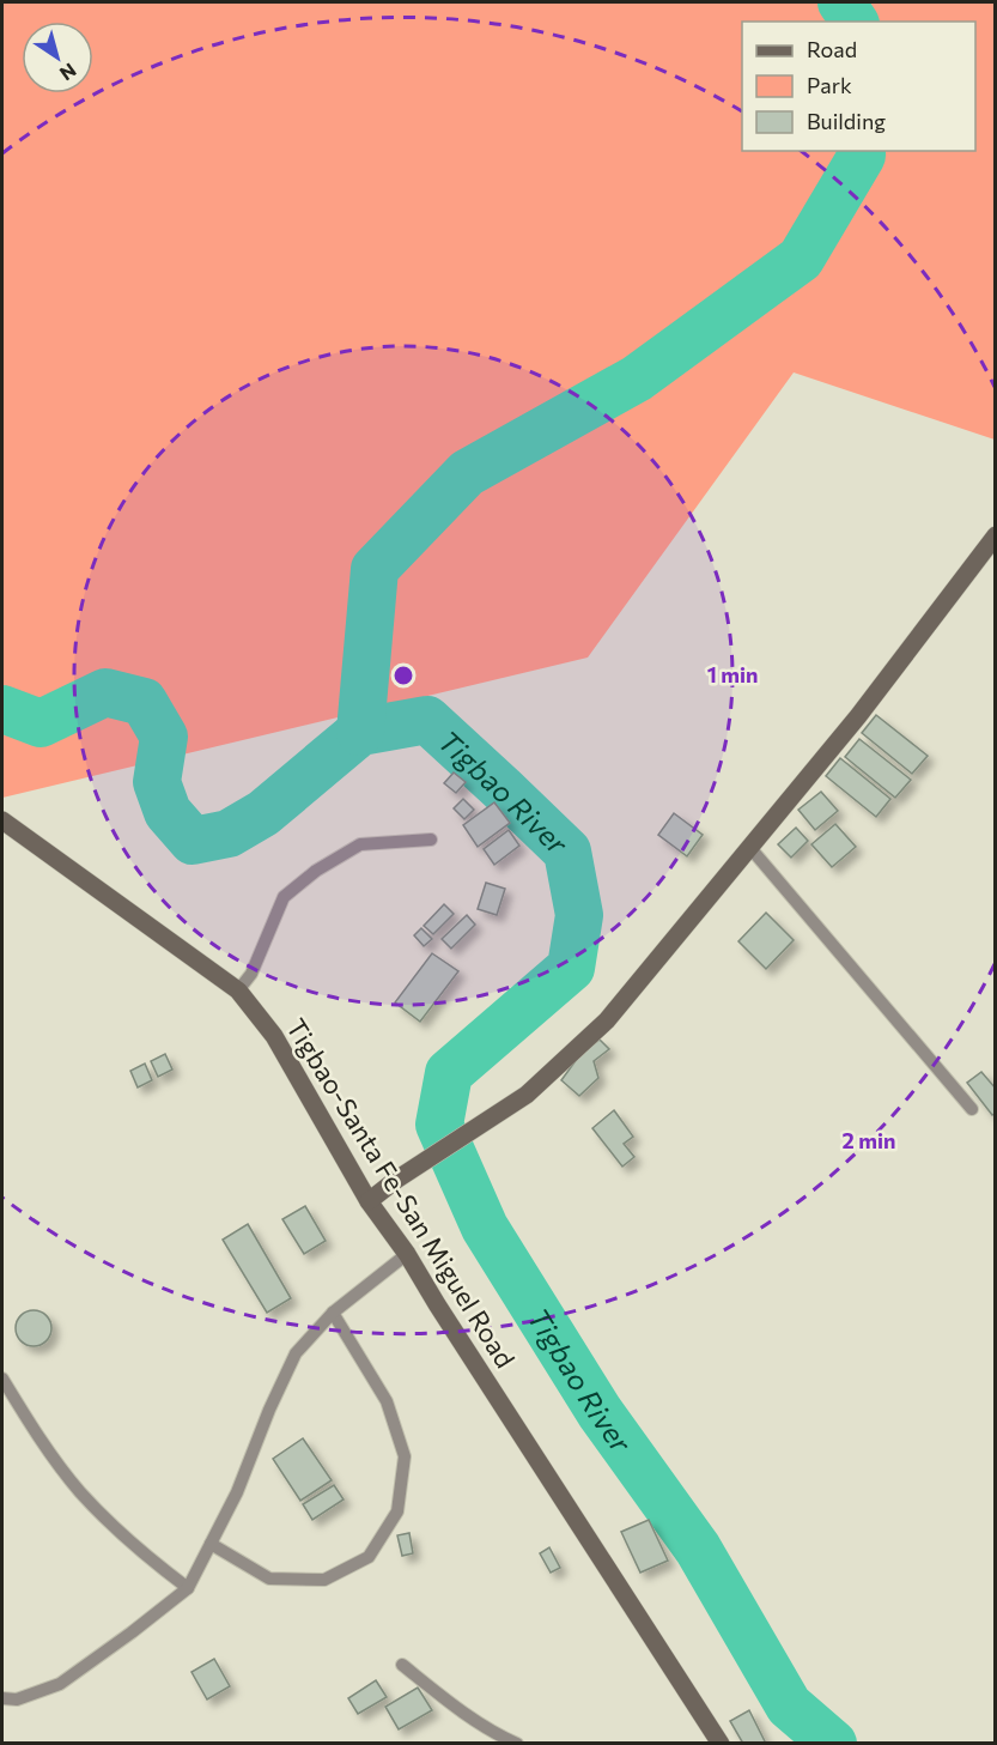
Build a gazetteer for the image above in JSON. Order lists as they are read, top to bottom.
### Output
{
  "streets": {
    "main road": ["Tigbao-Santa Fe-San Miguel Road"]
  },
  "water": ["Tigbao River"],
  "legend": ["Road", "Park", "Building"],
  "north": "bottom right",
  "rings": ["1 min", "2 min"]
}
